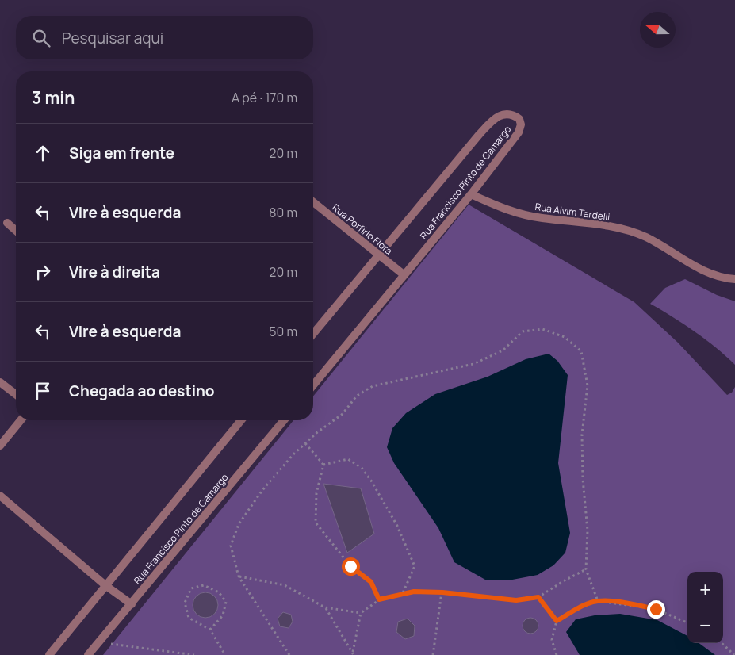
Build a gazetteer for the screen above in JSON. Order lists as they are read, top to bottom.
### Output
{
  "streets": {
    "street": ["Rua Francisco Pinto de Camargo", "Rua Alvim Tardelli", "Rua Porfírio Flora"]
  },
  "crossings": [
    ["Rua Francisco Pinto de Camargo", "Rua Alvim Tardelli"],
    ["Rua Francisco Pinto de Camargo", "Rua Porfírio Flora"]
  ],
  "north": "left",
  "page": {
    "search": "Pesquisar aqui",
    "heading": ["3 min", "A pé · 170 m"],
    "list": [
      ["Siga em frente", "20 m"],
      ["Vire à esquerda", "80 m"],
      ["Vire à direita", "20 m"],
      ["Vire à esquerda", "50 m"],
      "Chegada ao destino"
    ],
    "map_buttons": ["+", "−"]
  }
}
